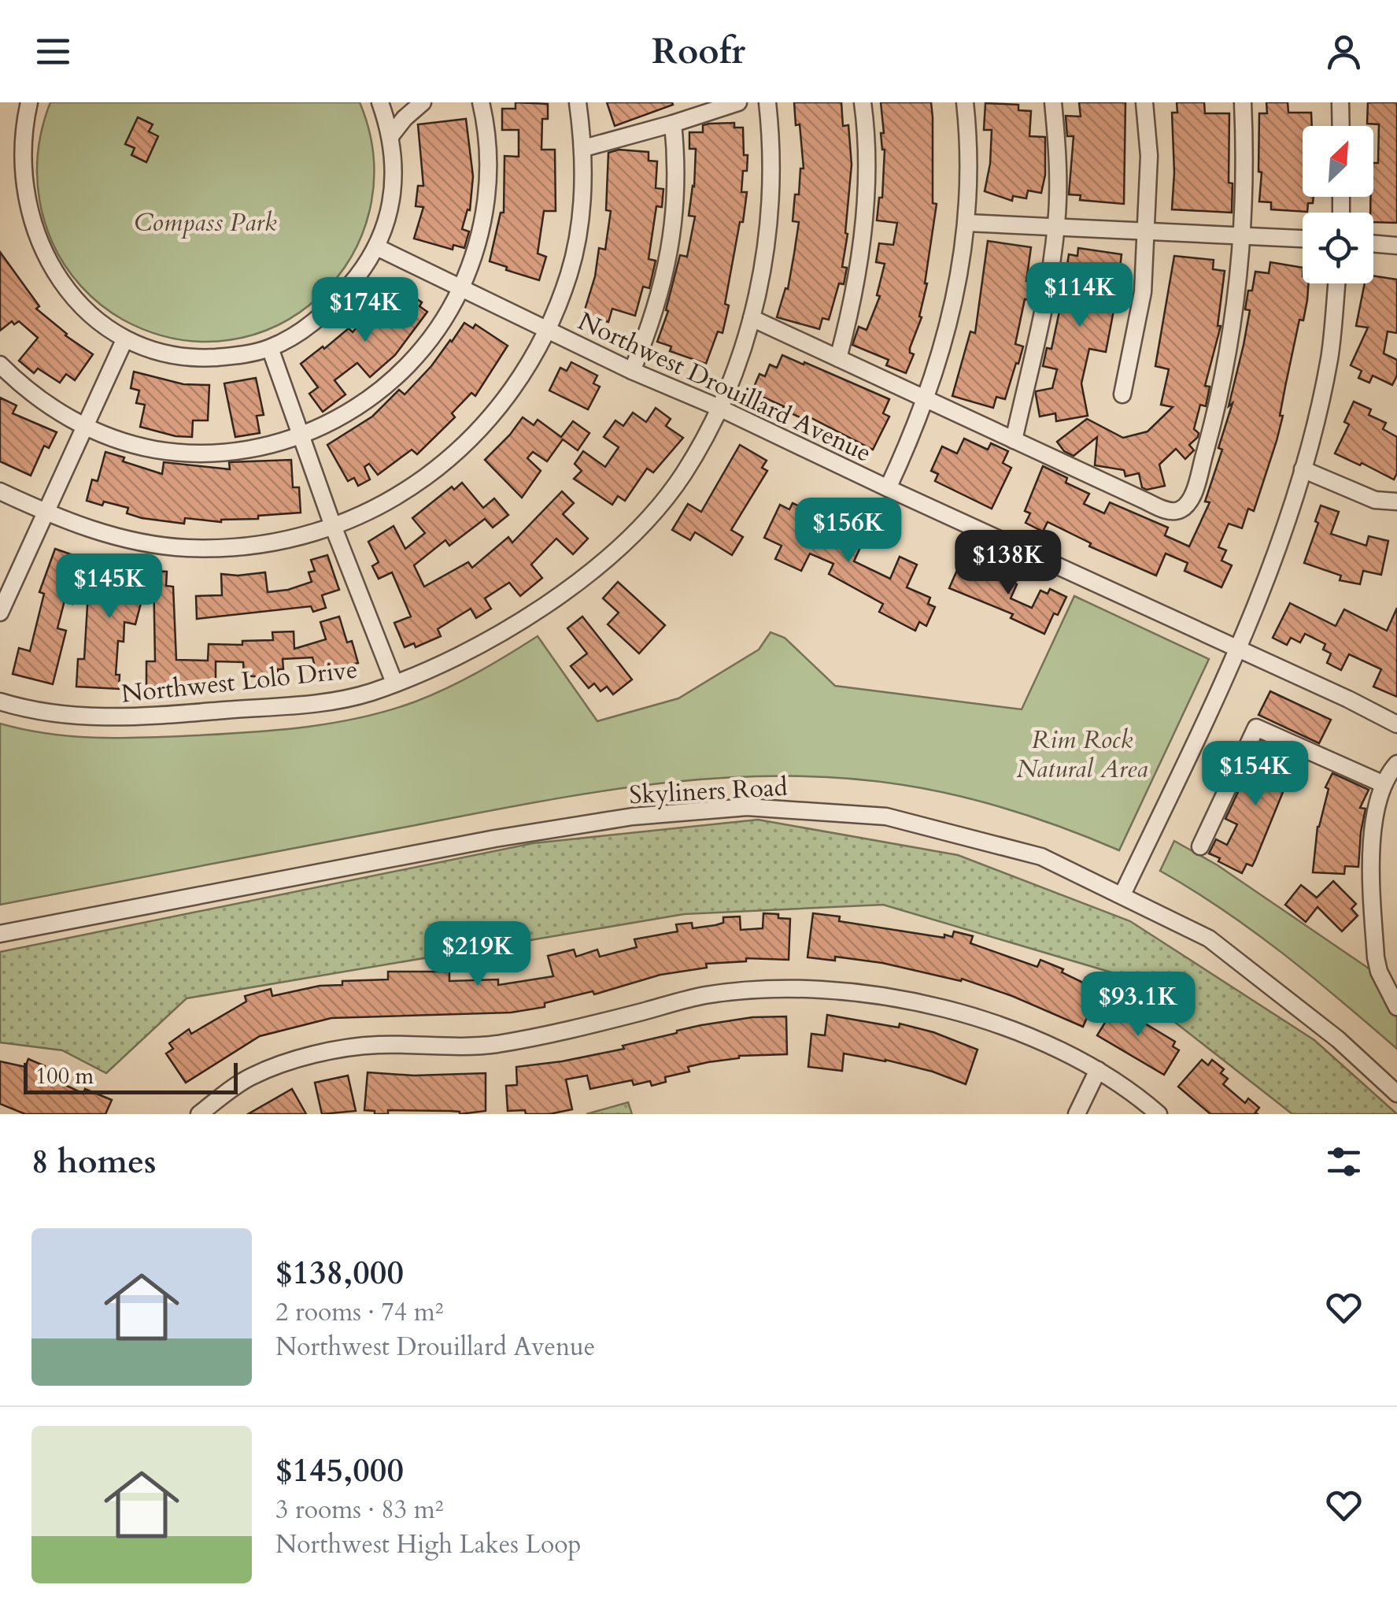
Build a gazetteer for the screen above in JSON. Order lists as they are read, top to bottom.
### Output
{
  "streets": {
    "street": ["Northwest Drouillard Avenue", "Northwest Lolo Drive", "Skyliners Road"]
  },
  "crossings": [
    ["Northwest Drouillard Avenue", "Northwest Lolo Drive"]
  ],
  "parks": ["Compass Park", "Rim Rock Natural Area"],
  "scale_bar": "100 m",
  "north": "top right",
  "page": {
    "header": "Roofr",
    "price": [
      "$114K",
      "$174K",
      "$156K",
      "$138K",
      "$145K",
      "$154K",
      "$219K",
      "$93.1K"
    ],
    "scale": "100 m",
    "heading": "8 homes",
    "list": [
      {
        "name": "$138,000",
        "note": "2 rooms · 74 m² · Northwest Drouillard Avenue"
      },
      {
        "name": "$145,000",
        "note": "3 rooms · 83 m² · Northwest High Lakes Loop"
      }
    ]
  }
}
